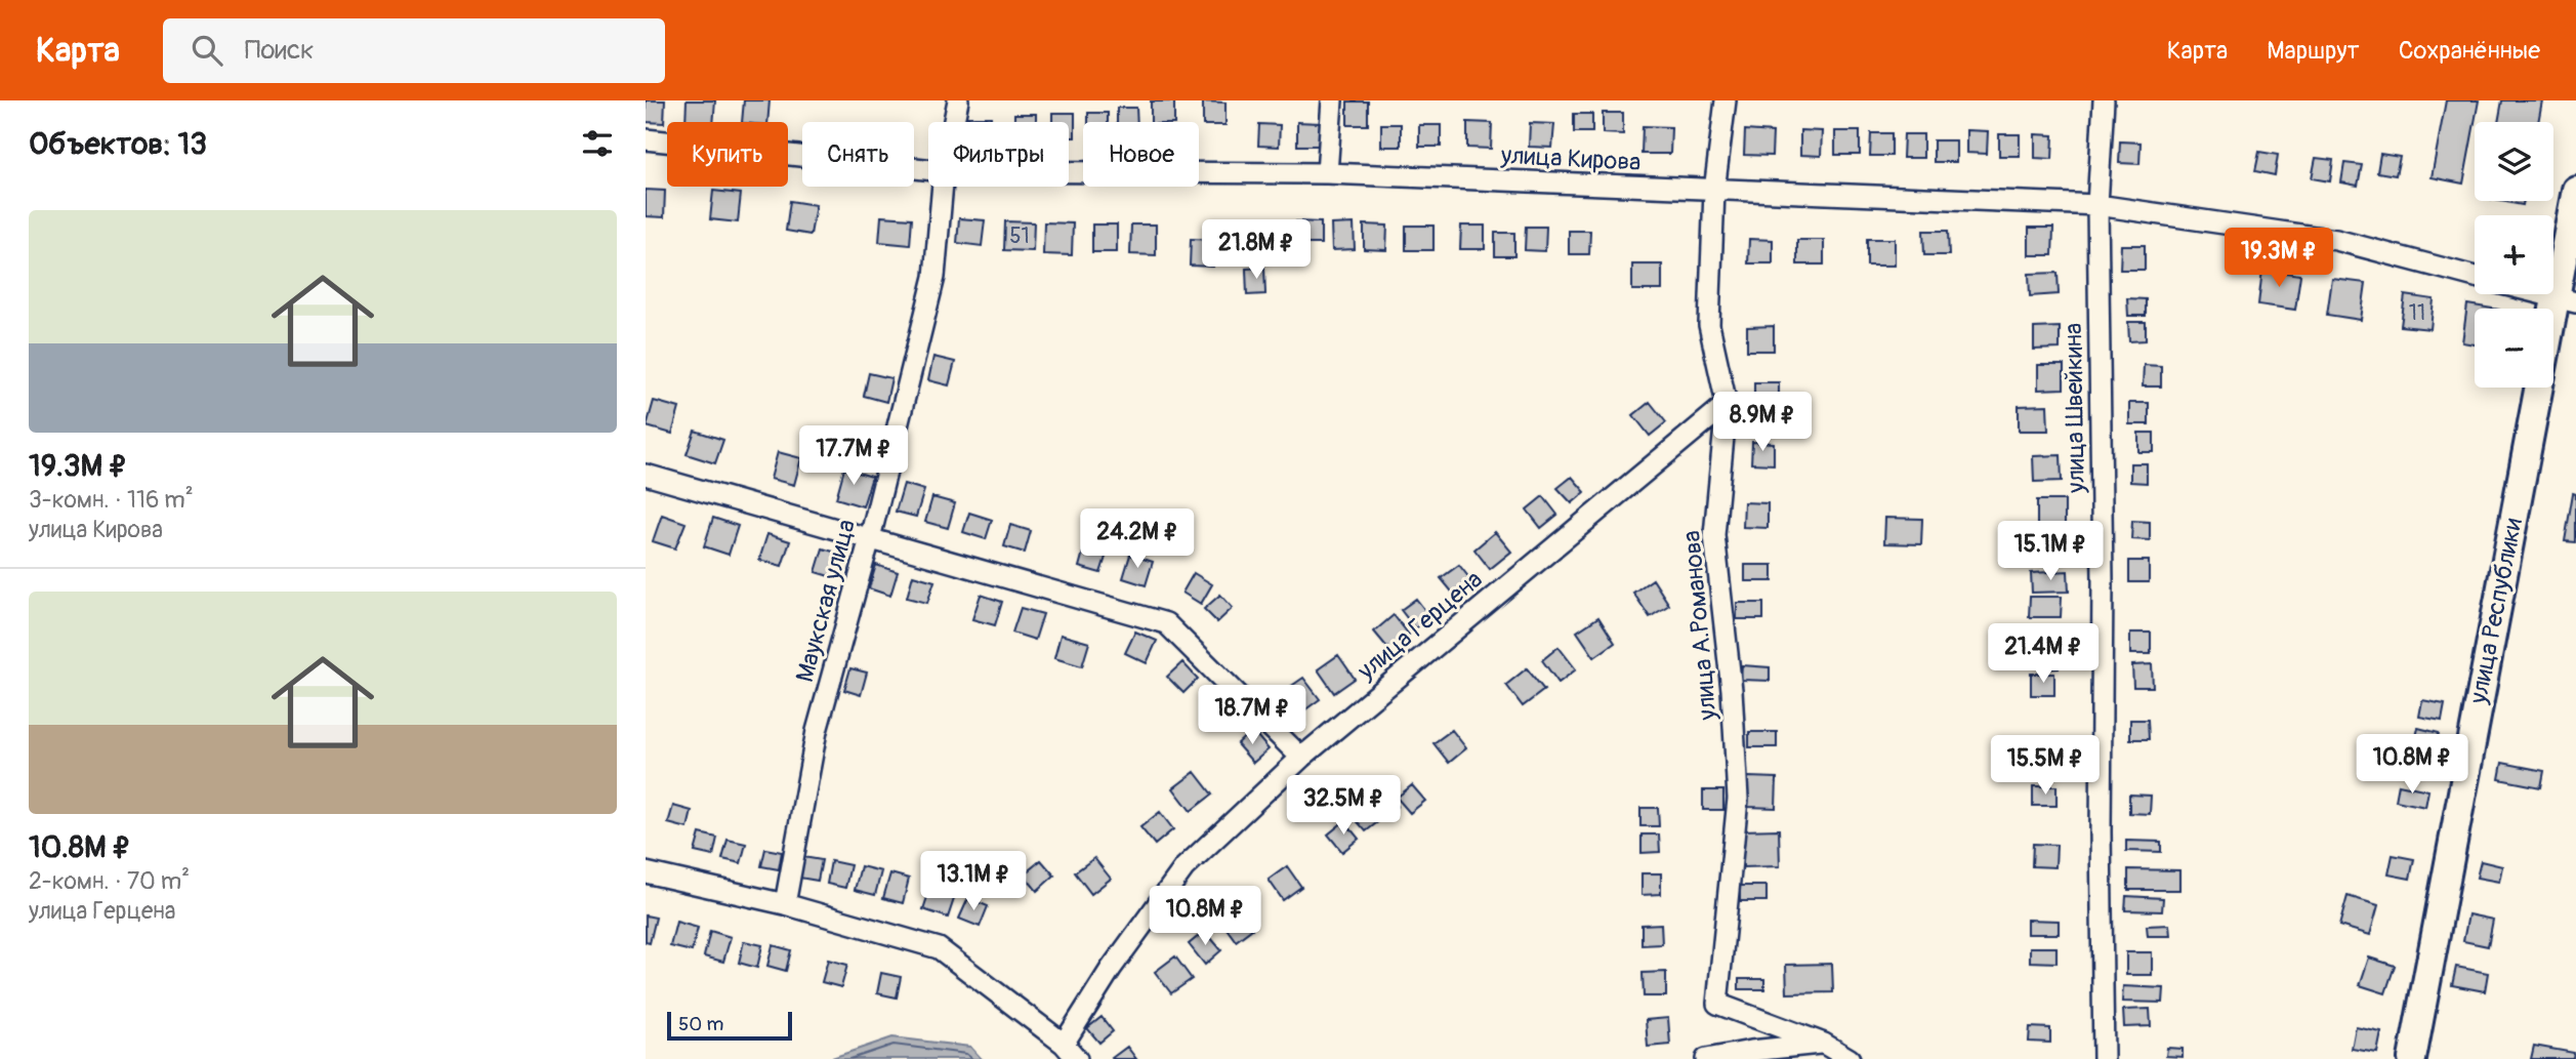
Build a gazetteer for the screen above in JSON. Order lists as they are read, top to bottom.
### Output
{
  "streets": {
    "main road": ["улица Республики"],
    "street": [
      "улица Кирова",
      "улица Швейкина",
      "Маукская улица",
      "улица Герцена",
      "улица А.Романова"
    ]
  },
  "crossings": [
    ["улица Кирова", "улица Швейкина"],
    ["улица Кирова", "улица А.Романова"],
    ["улица Герцена", "улица А.Романова"]
  ],
  "house_numbers": ["51", "11"],
  "scale_bar": "50 m",
  "page": {
    "header": "Карта",
    "search": "Поиск",
    "nav": ["Карта", "Маршрут", "Сохранённые"],
    "heading": "Объектов: 13",
    "map_buttons": ["+", "−"],
    "chip": [
      "Купить",
      "Снять",
      "Фильтры",
      "Новое"
    ],
    "list": [
      {
        "name": "19.3M ₽",
        "note": "3-комн. · 116 m² · улица Кирова"
      },
      {
        "name": "10.8M ₽",
        "note": "2-комн. · 70 m² · улица Герцена"
      }
    ],
    "price": [
      "21.8M ₽",
      "19.3M ₽",
      "8.9M ₽",
      "17.7M ₽",
      "24.2M ₽",
      "15.1M ₽",
      "21.4M ₽",
      "18.7M ₽",
      "10.8M ₽",
      "15.5M ₽",
      "32.5M ₽",
      "13.1M ₽",
      "10.8M ₽"
    ],
    "scale": "50 m"
  }
}
